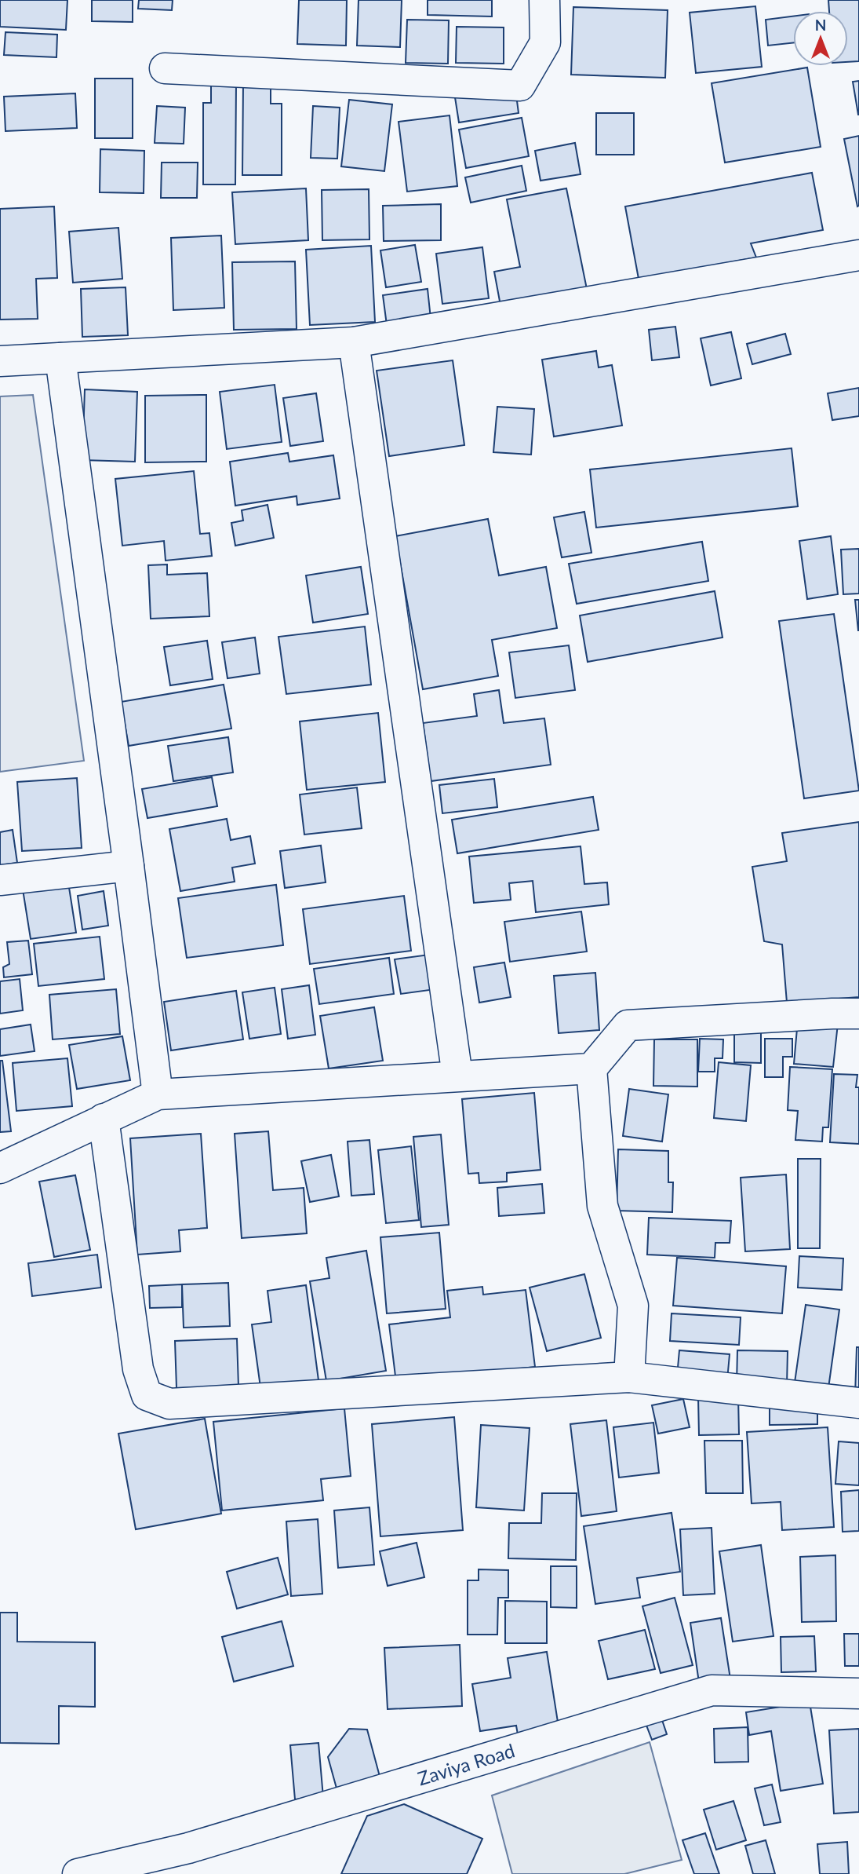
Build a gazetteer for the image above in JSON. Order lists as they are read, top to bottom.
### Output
{
  "streets": {
    "street": ["Zaviya Road"]
  },
  "north": "top"
}
